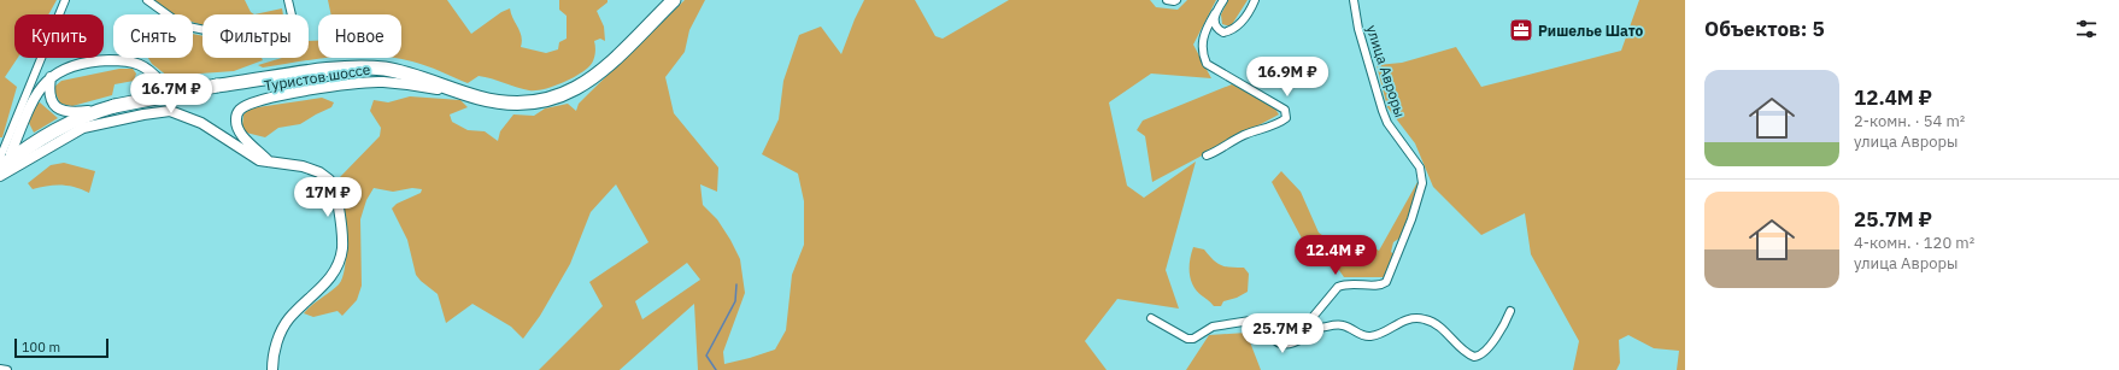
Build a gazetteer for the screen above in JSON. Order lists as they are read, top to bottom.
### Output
{
  "streets": {
    "main road": ["Туристов шоссе"],
    "street": ["улица Авроры"]
  },
  "places": {
    "office": ["Ришелье Шато"]
  },
  "scale_bar": "100 m",
  "page": {
    "heading": "Объектов: 5",
    "chip": [
      "Купить",
      "Снять",
      "Фильтры",
      "Новое"
    ],
    "price": [
      "16.9M ₽",
      "16.7M ₽",
      "17M ₽",
      "12.4M ₽",
      "25.7M ₽"
    ],
    "list": [
      {
        "name": "12.4M ₽",
        "note": "2-комн. · 54 m² · улица Авроры"
      },
      {
        "name": "25.7M ₽",
        "note": "4-комн. · 120 m² · улица Авроры"
      }
    ],
    "scale": "100 m"
  }
}
